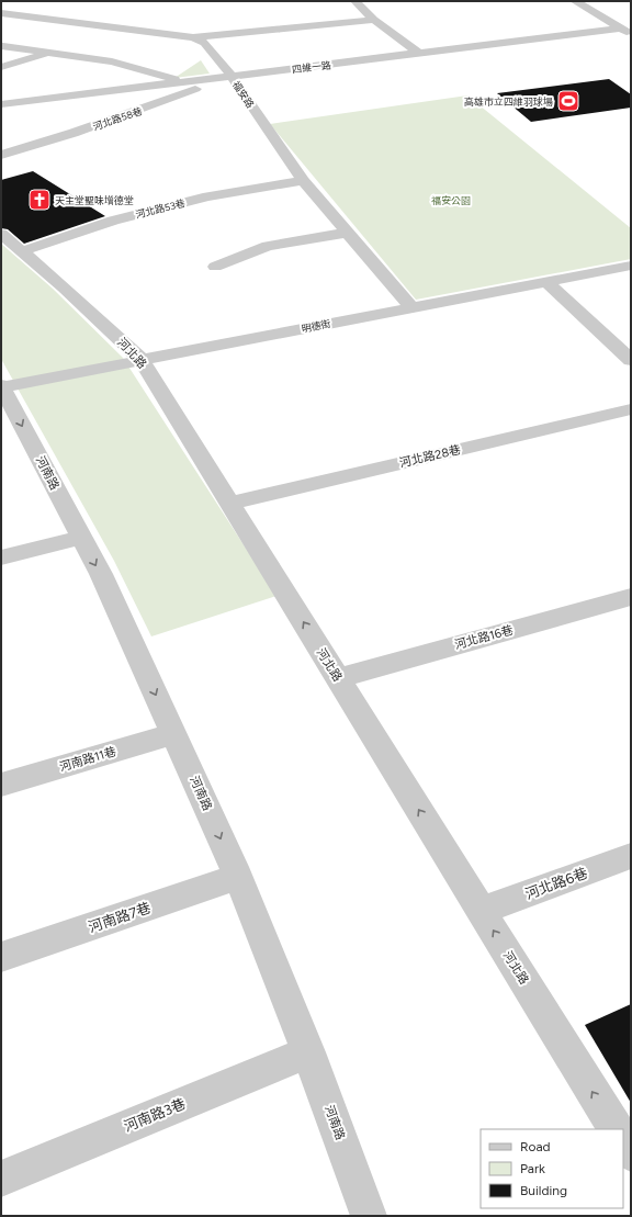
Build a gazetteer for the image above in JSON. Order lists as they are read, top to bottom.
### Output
{
  "streets": {
    "street": [
      "四維一路",
      "福安路",
      "河北路58巷",
      "河北路53巷",
      "明德街",
      "河北路",
      "河北路28巷",
      "河南路",
      "河北路16巷",
      "河南路11巷",
      "河北路6巷",
      "河南路7巷",
      "河南路3巷"
    ]
  },
  "crossings": [
    ["四維一路", "福安路"],
    ["四維一路", "河北路58巷"],
    ["福安路", "河北路58巷"],
    ["福安路", "河北路53巷"],
    ["福安路", "明德街"],
    ["河北路53巷", "河北路"],
    ["明德街", "河北路"],
    ["明德街", "河南路"],
    ["河北路", "河北路28巷"],
    ["河北路", "河北路16巷"],
    ["河北路", "河北路6巷"],
    ["河南路", "河南路11巷"],
    ["河南路", "河南路7巷"],
    ["河南路", "河南路3巷"]
  ],
  "one_way": ["河北路", "河南路"],
  "parks": ["福安公園"],
  "places": {
    "sports": ["高雄市立四維羽球場"],
    "church": ["天主堂聖味增德堂"]
  },
  "legend": ["Road", "Park", "Building"]
}
